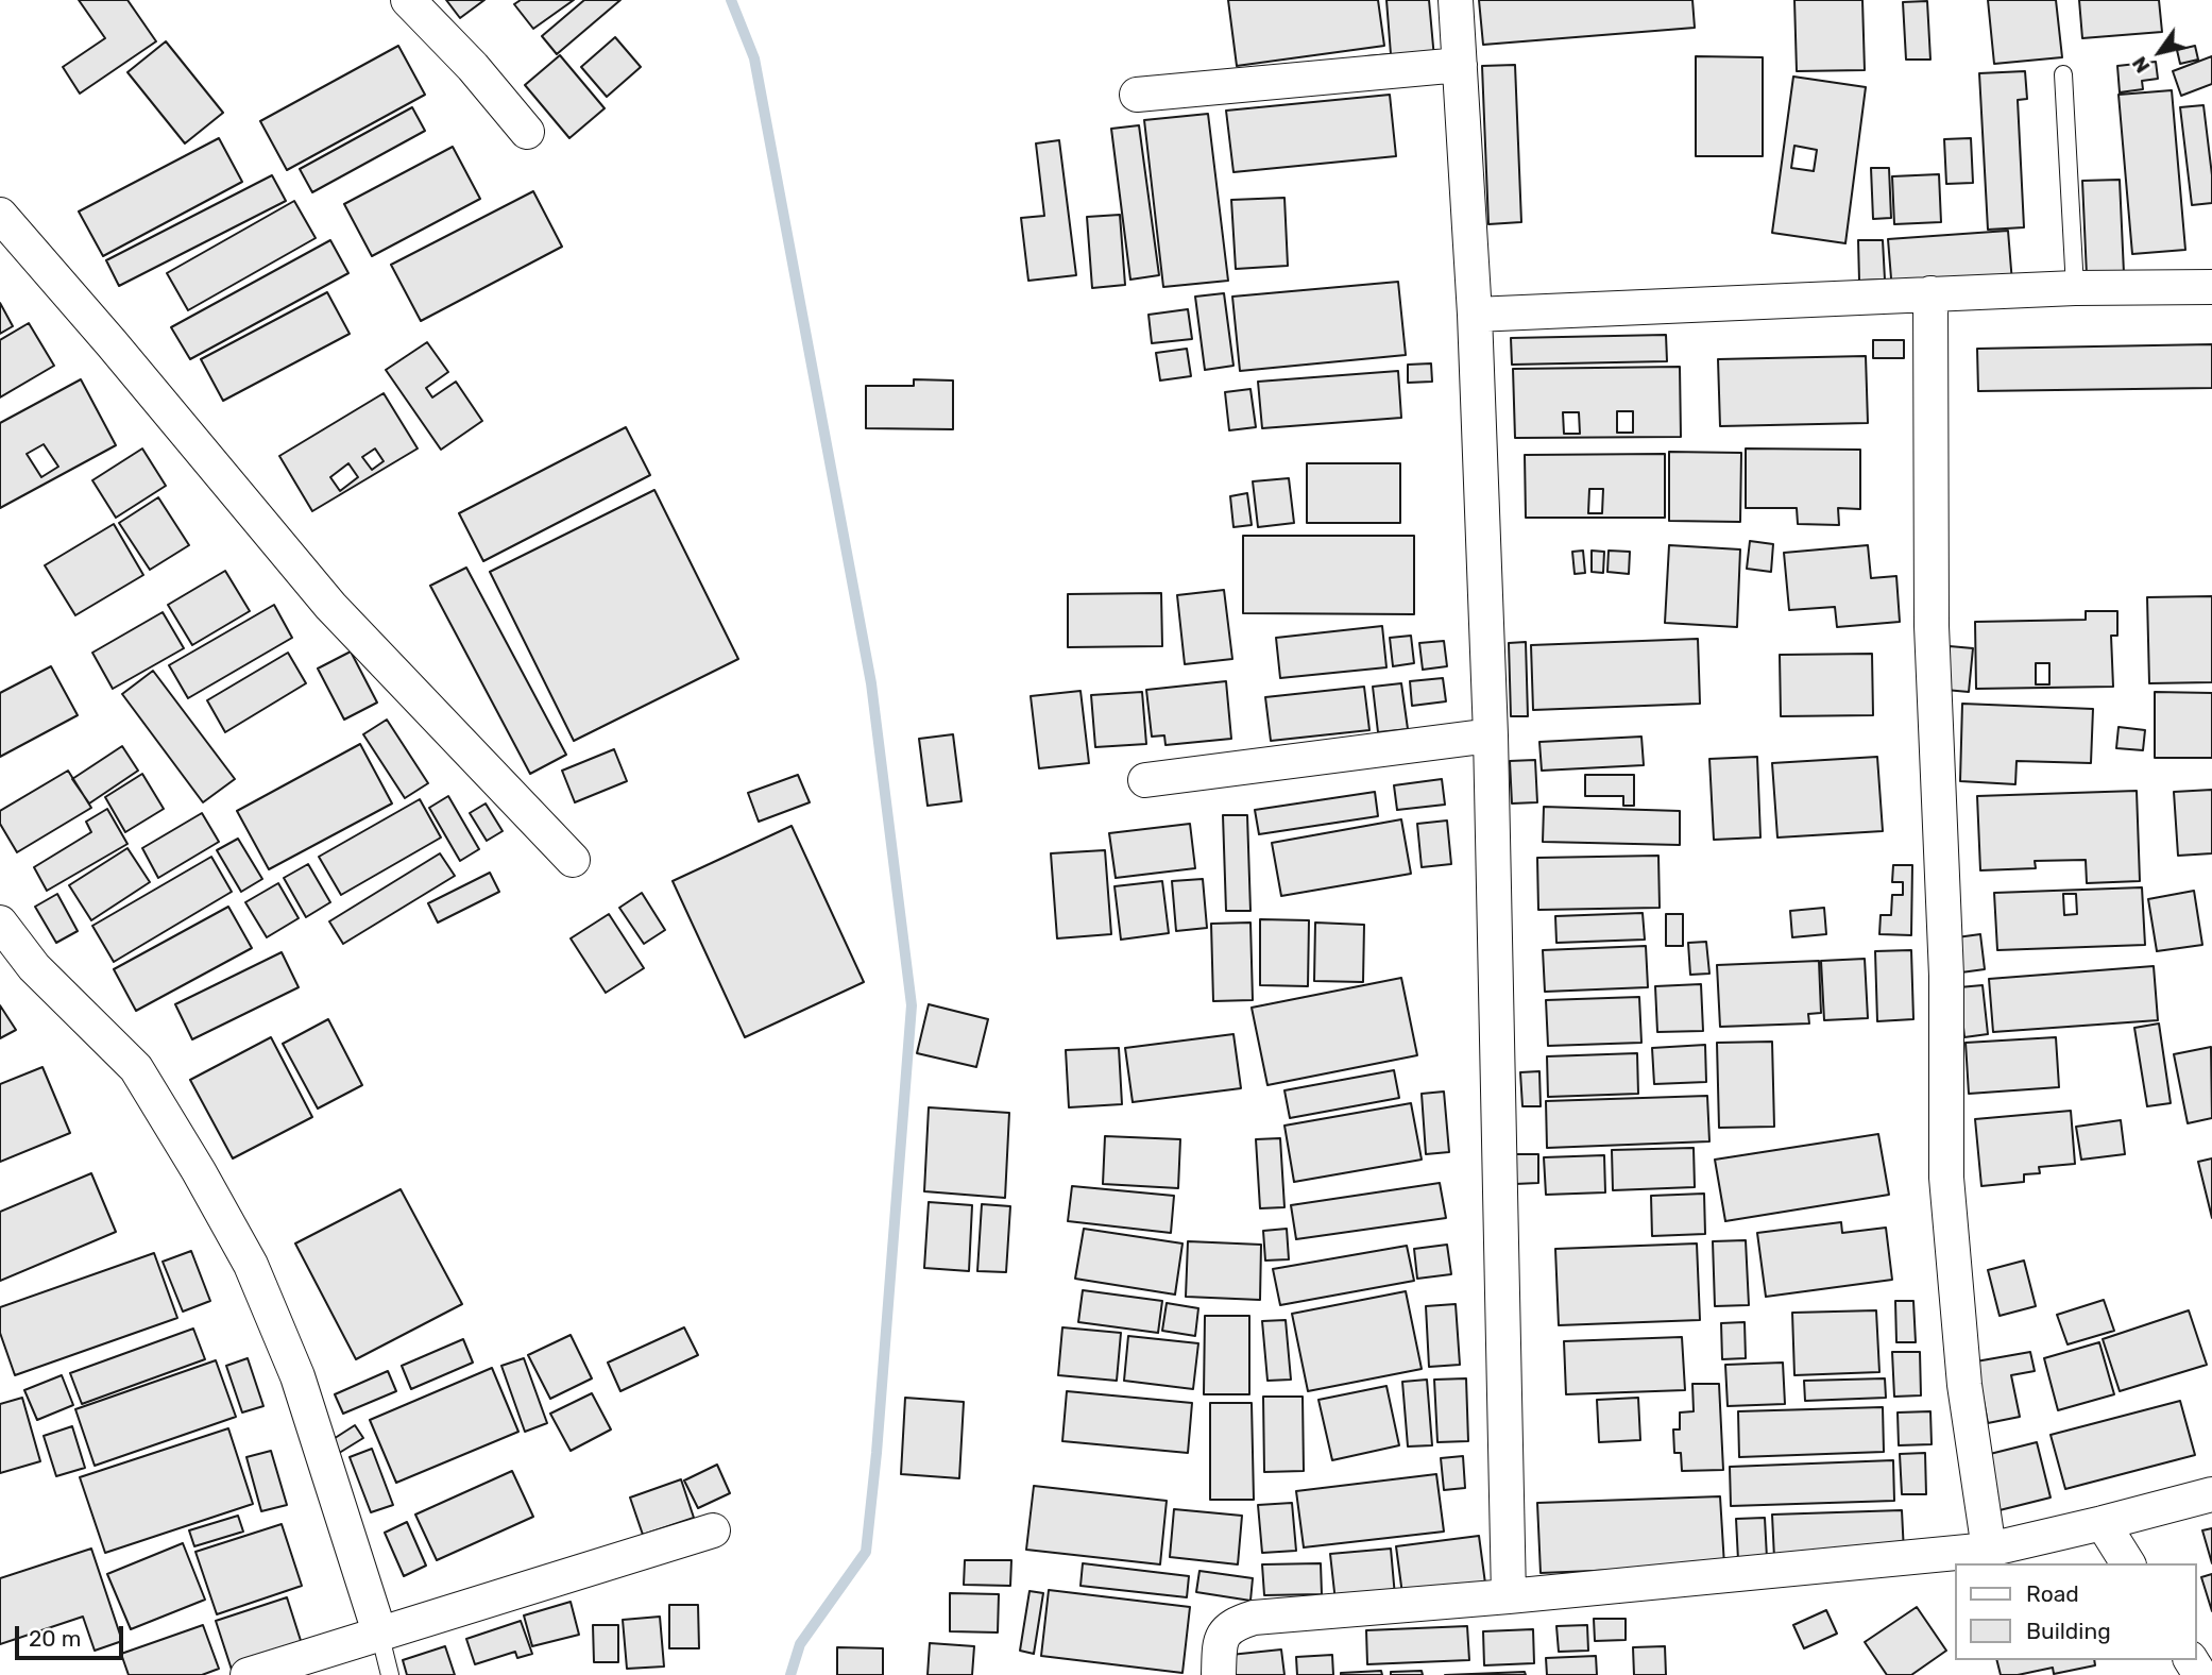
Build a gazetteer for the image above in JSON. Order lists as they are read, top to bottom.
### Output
{
  "legend": ["Road", "Building"],
  "scale_bar": "20 m",
  "north": "bottom left"
}
